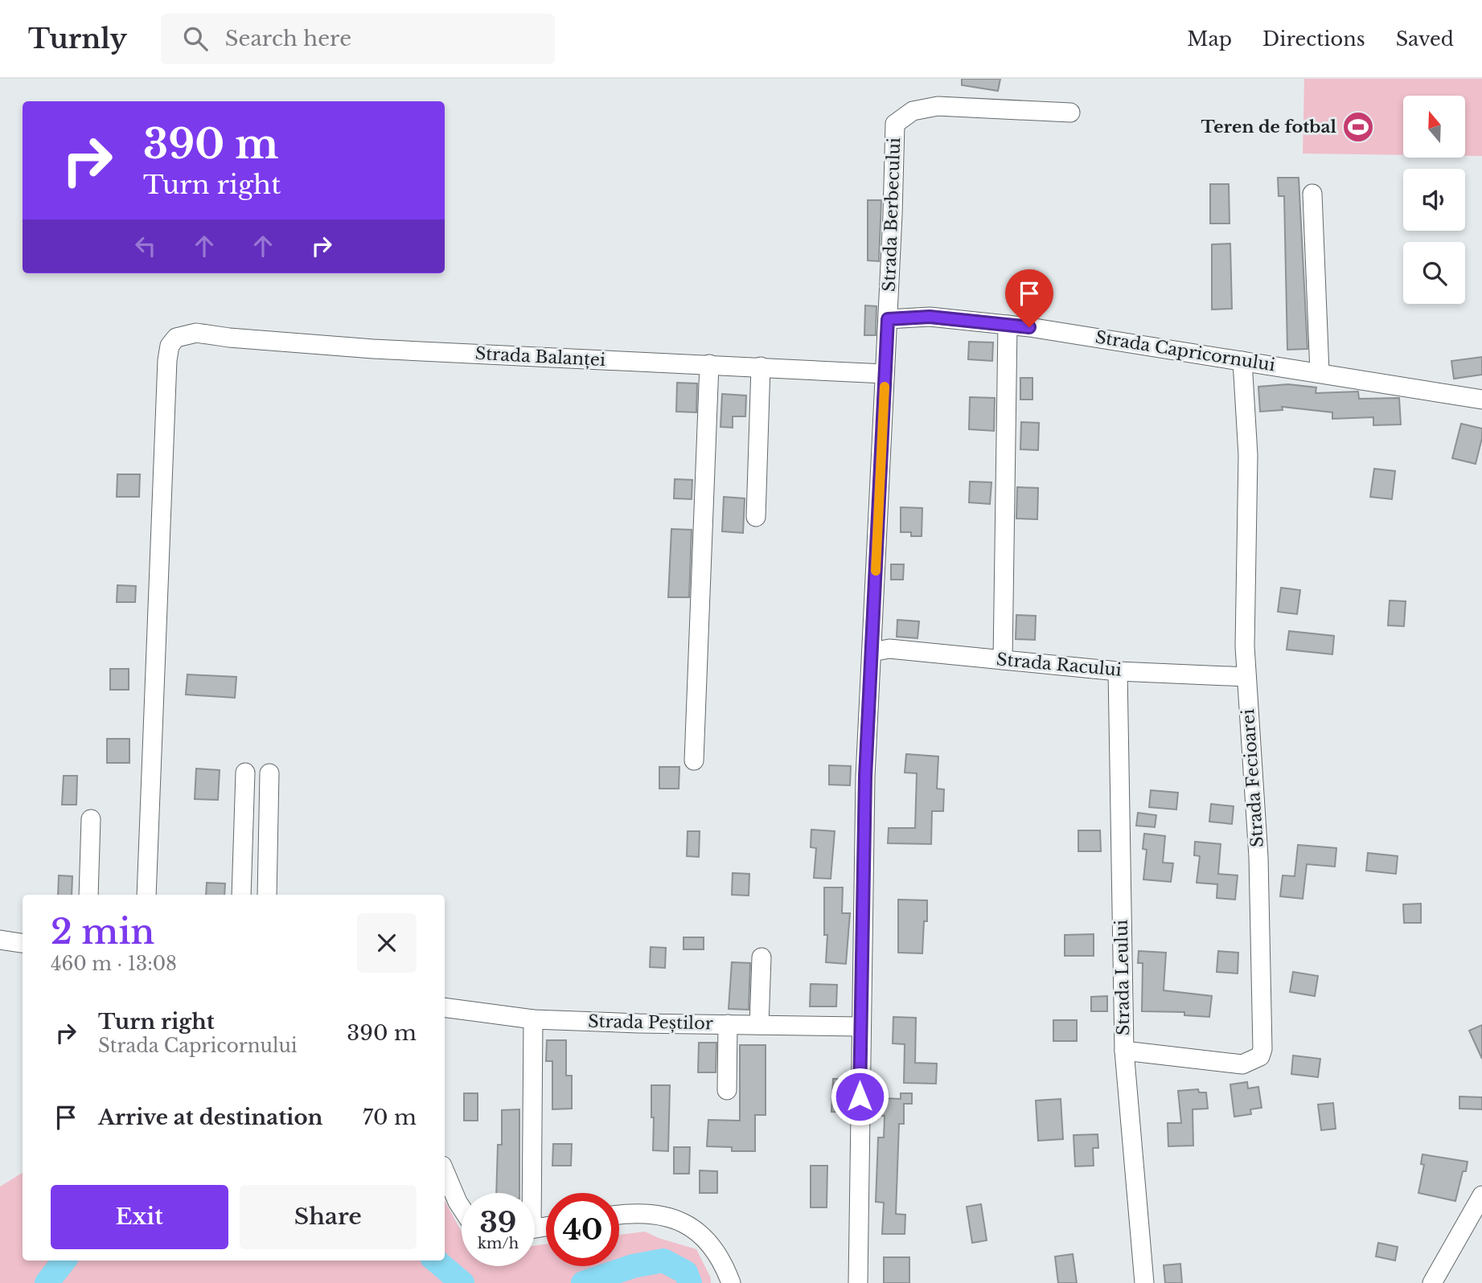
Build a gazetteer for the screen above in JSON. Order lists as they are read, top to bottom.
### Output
{
  "streets": {
    "street": [
      "Strada Berbecului",
      "Strada Capricornului",
      "Strada Balanței",
      "Strada Racului",
      "Strada Fecioarei",
      "Strada Leului",
      "Strada Peștilor"
    ]
  },
  "crossings": [
    ["Strada Berbecului", "Strada Capricornului"],
    ["Strada Berbecului", "Strada Balanței"],
    ["Strada Berbecului", "Strada Racului"],
    ["Strada Berbecului", "Strada Peștilor"],
    ["Strada Capricornului", "Strada Fecioarei"],
    ["Strada Racului", "Strada Fecioarei"],
    ["Strada Racului", "Strada Leului"],
    ["Strada Fecioarei", "Strada Leului"]
  ],
  "places": {
    "sports": ["Teren de fotbal"]
  },
  "north": "top",
  "page": {
    "header": "Turnly",
    "search": "Search here",
    "nav": ["Map", "Directions", "Saved"],
    "turn": ["390 m", "Turn right"],
    "heading": ["2 min", "460 m · 13:08"],
    "list": [
      {
        "name": "Turn right",
        "note": "Strada Capricornului",
        "value": "390 m"
      },
      {
        "name": "Arrive at destination",
        "value": "70 m"
      }
    ],
    "buttons": ["Exit", "Share"],
    "speed": "39 km/h",
    "limit": "40"
  }
}
